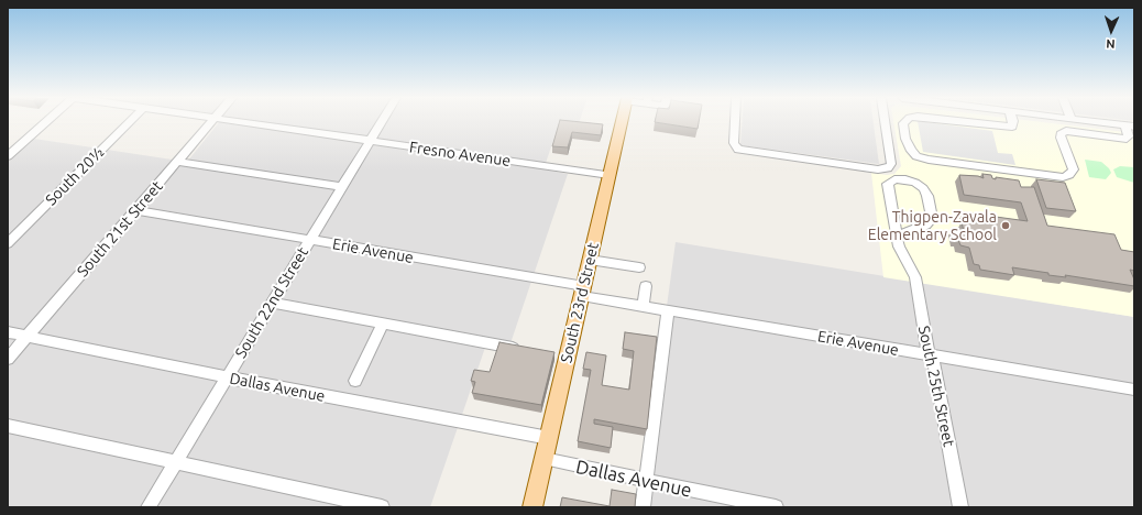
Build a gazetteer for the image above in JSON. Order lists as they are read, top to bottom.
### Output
{
  "streets": {
    "main road": ["South 23rd Street"],
    "street": [
      "Fresno Avenue",
      "South 20½",
      "South 21st Street",
      "Erie Avenue",
      "South 22nd Street",
      "South 25th Street",
      "Dallas Avenue"
    ]
  },
  "crossings": [
    ["Fresno Avenue", "South 22nd Street"],
    ["Fresno Avenue", "South 23rd Street"],
    ["South 21st Street", "Erie Avenue"],
    ["South 21st Street", "Dallas Avenue"],
    ["Erie Avenue", "South 22nd Street"],
    ["Erie Avenue", "South 23rd Street"],
    ["Erie Avenue", "South 25th Street"],
    ["South 22nd Street", "Dallas Avenue"],
    ["South 23rd Street", "Dallas Avenue"]
  ],
  "places": ["Thigpen-Zavala Elementary School"],
  "north": "bottom"
}
